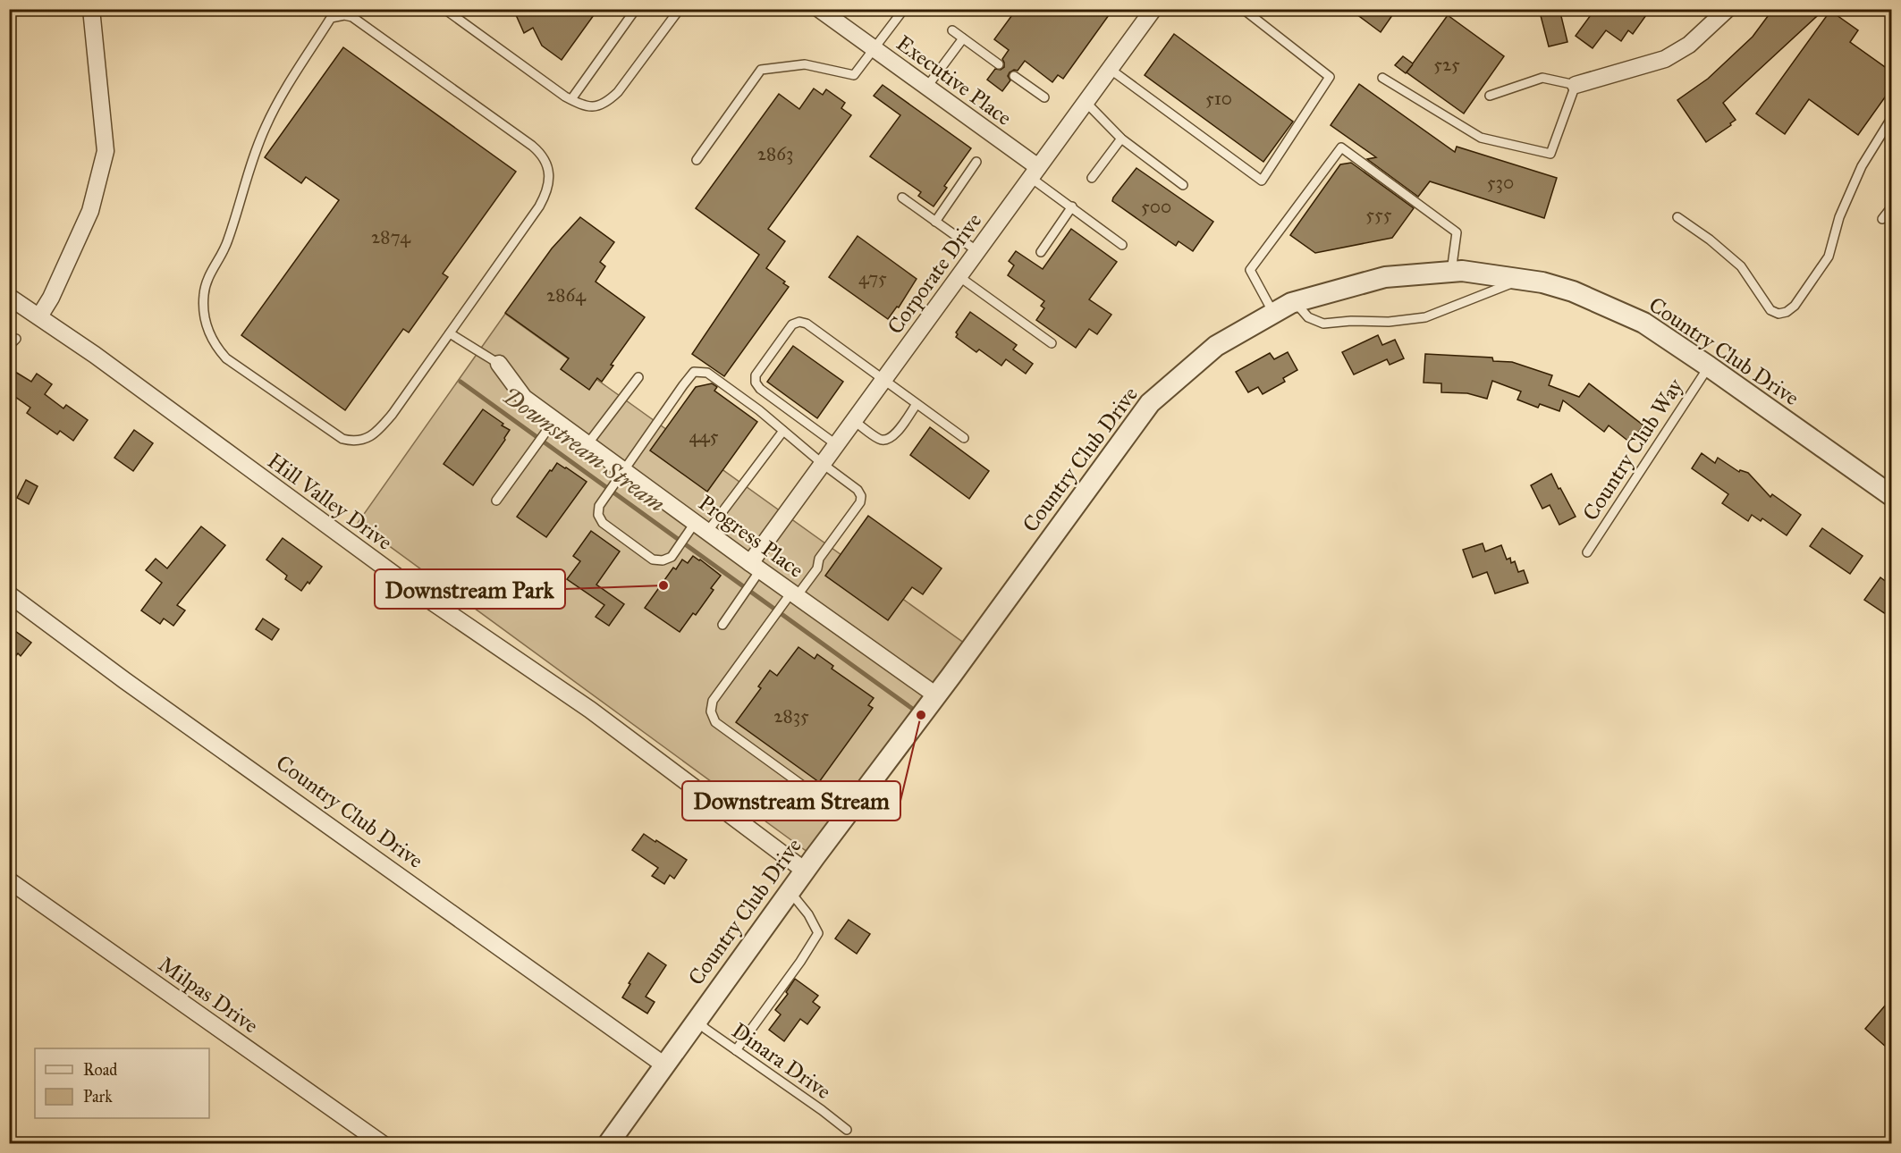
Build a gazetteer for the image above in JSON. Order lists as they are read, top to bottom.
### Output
{
  "streets": {
    "street": [
      "Executive Place",
      "Corporate Drive",
      "Country Club Drive",
      "Hill Valley Drive",
      "Progress Place",
      "Milpas Drive"
    ],
    "lane": ["Country Club Way", "Dinara Drive"]
  },
  "crossings": [
    ["Executive Place", "Corporate Drive"],
    ["Corporate Drive", "Progress Place"],
    ["Country Club Drive", "Country Club Way"],
    ["Country Club Drive", "Hill Valley Drive"],
    ["Country Club Drive", "Progress Place"],
    ["Country Club Drive", "Dinara Drive"]
  ],
  "water": ["Downstream Stream"],
  "places": ["Downstream Park", "Downstream Stream"],
  "house_numbers": [
    "525",
    "510",
    "2863",
    "530",
    "500",
    "555",
    "2874",
    "475",
    "2864",
    "445",
    "2835"
  ],
  "legend": ["Road", "Park"]
}
